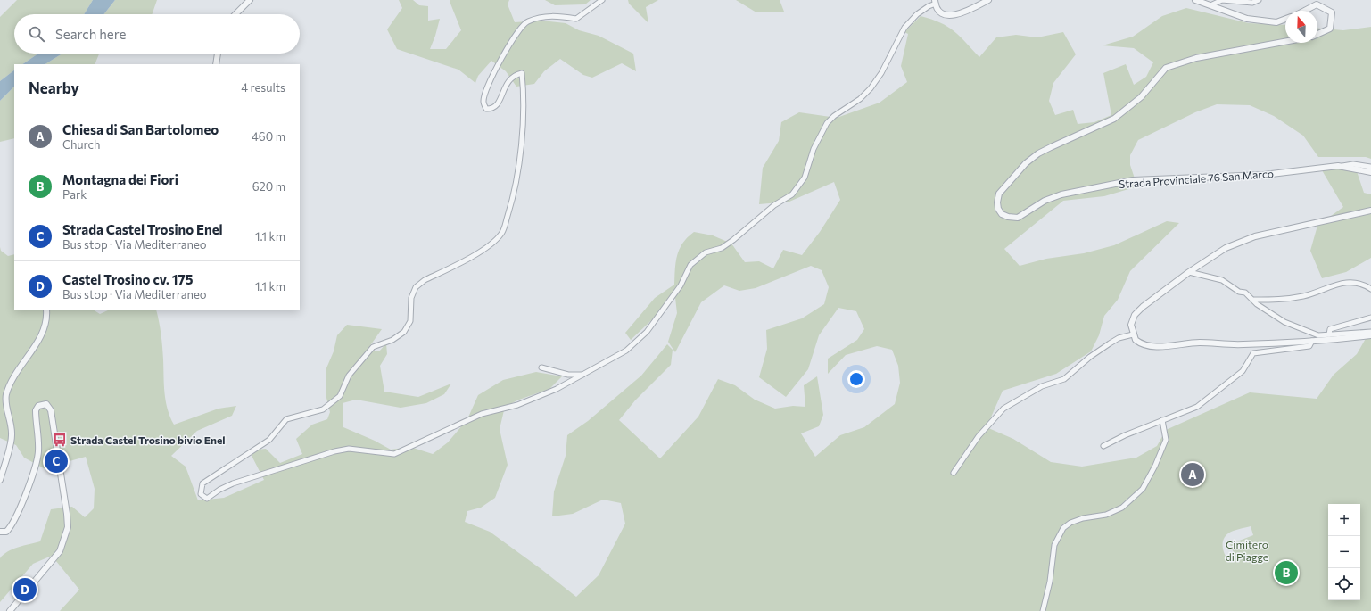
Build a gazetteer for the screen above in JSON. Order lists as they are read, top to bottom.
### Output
{
  "streets": {
    "street": ["Strada Provinciale 76 San Marco"]
  },
  "parks": ["Cimitero di Piagge"],
  "places": {
    "bus stop": ["Strada Castel Trosino bivio Enel"]
  },
  "north": "top",
  "page": {
    "search": "Search here",
    "heading": ["Nearby", "4 results"],
    "list": [
      {
        "mark": "A",
        "name": "Chiesa di San Bartolomeo",
        "note": "Church",
        "value": "460 m"
      },
      {
        "mark": "B",
        "name": "Montagna dei Fiori",
        "note": "Park",
        "value": "620 m"
      },
      {
        "mark": "C",
        "name": "Strada Castel Trosino Enel",
        "note": "Bus stop · Via Mediterraneo",
        "value": "1.1 km"
      },
      {
        "mark": "D",
        "name": "Castel Trosino cv. 175",
        "note": "Bus stop · Via Mediterraneo",
        "value": "1.1 km"
      }
    ],
    "pins": [
      "C",
      "A",
      "B",
      "D"
    ],
    "map_buttons": ["+", "−"]
  }
}
